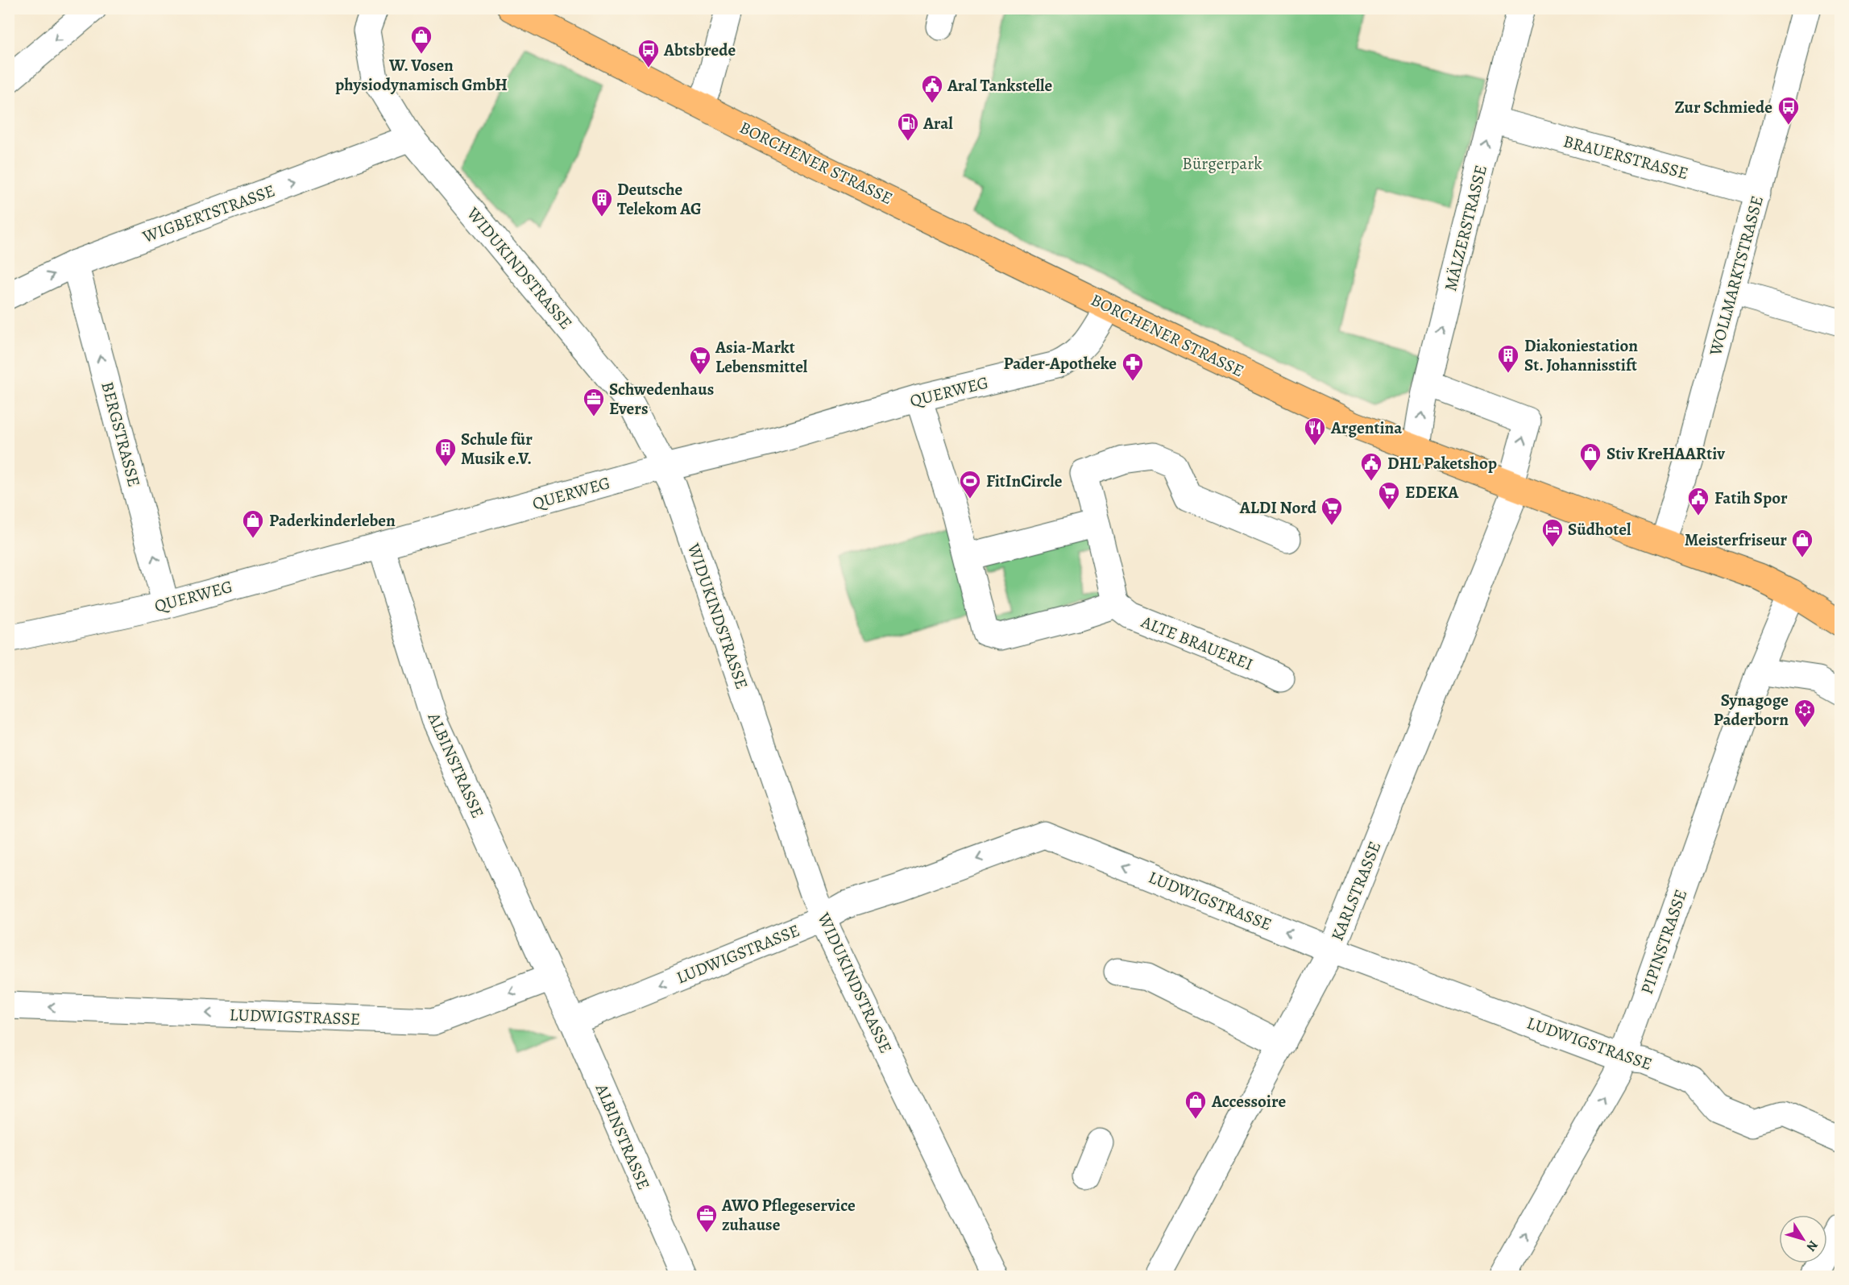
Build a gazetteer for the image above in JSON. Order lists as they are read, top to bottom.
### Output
{
  "streets": {
    "main road": ["BORCHENER STRASSE"],
    "street": [
      "BRAUERSTRASSE",
      "WIGBERTSTRASSE",
      "MÄLZERSTRASSE",
      "WIDUKINDSTRASSE",
      "WOLLMARKTSTRASSE",
      "QUERWEG",
      "BERGSTRASSE",
      "ALTE BRAUEREI",
      "ALBINSTRASSE",
      "KARLSTRASSE",
      "LUDWIGSTRASSE",
      "PIPINSTRASSE"
    ]
  },
  "crossings": [
    ["BRAUERSTRASSE", "MÄLZERSTRASSE"],
    ["BRAUERSTRASSE", "WOLLMARKTSTRASSE"],
    ["BORCHENER STRASSE", "MÄLZERSTRASSE"],
    ["BORCHENER STRASSE", "WOLLMARKTSTRASSE"],
    ["BORCHENER STRASSE", "QUERWEG"],
    ["BORCHENER STRASSE", "KARLSTRASSE"],
    ["BORCHENER STRASSE", "PIPINSTRASSE"],
    ["WIGBERTSTRASSE", "WIDUKINDSTRASSE"],
    ["WIGBERTSTRASSE", "BERGSTRASSE"],
    ["MÄLZERSTRASSE", "KARLSTRASSE"],
    ["WIDUKINDSTRASSE", "QUERWEG"],
    ["WIDUKINDSTRASSE", "LUDWIGSTRASSE"],
    ["QUERWEG", "BERGSTRASSE"],
    ["QUERWEG", "ALBINSTRASSE"],
    ["ALBINSTRASSE", "LUDWIGSTRASSE"],
    ["KARLSTRASSE", "LUDWIGSTRASSE"],
    ["LUDWIGSTRASSE", "PIPINSTRASSE"]
  ],
  "one_way": [
    "WIGBERTSTRASSE",
    "MÄLZERSTRASSE",
    "BERGSTRASSE",
    "LUDWIGSTRASSE"
  ],
  "parks": ["Bürgerpark"],
  "places": {
    "shop": [
      "W. Vosen physiodynamisch GmbH",
      "Stiv KreHAARtiv",
      "Paderkinderleben",
      "Meisterfriseur",
      "Accessoire"
    ],
    "bus stop": ["Abtsbrede", "Zur Schmiede"],
    "public building": ["Aral Tankstelle", "DHL Paketshop", "Fatih Spor"],
    "fuel station": ["Aral"],
    "building": ["Deutsche Telekom AG", "Diakoniestation St. Johannisstift", "Schule für Musik e.V."],
    "supermarket": ["Asia-Markt Lebensmittel", "EDEKA", "ALDI Nord"],
    "pharmacy": ["Pader-Apotheke"],
    "office": ["Schwedenhaus Evers", "AWO Pflegeservice zuhause"],
    "restaurant": ["Argentina"],
    "sports": ["FitInCircle"],
    "hotel": ["Südhotel"],
    "synagogue": ["Synagoge Paderborn"]
  },
  "north": "bottom right"
}
